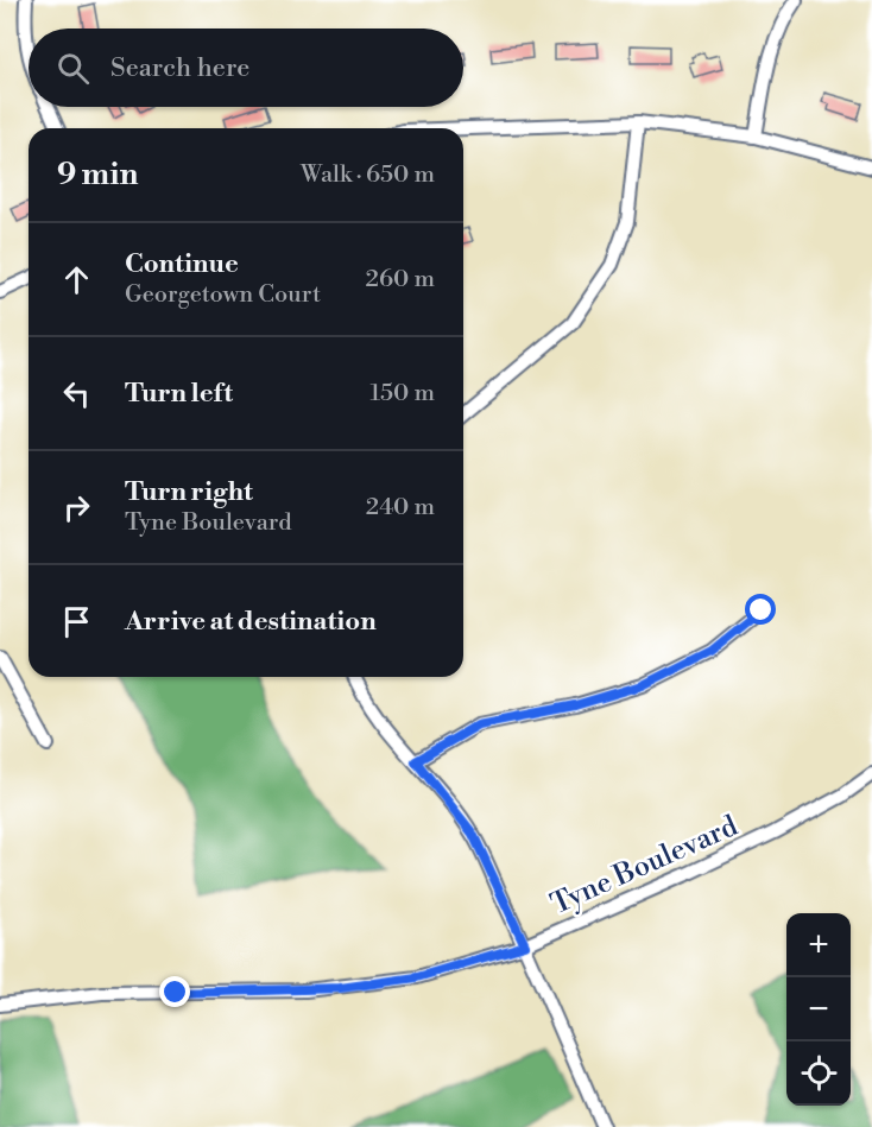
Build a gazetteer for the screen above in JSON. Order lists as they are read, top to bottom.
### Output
{
  "streets": {
    "street": ["Tyne Boulevard"]
  },
  "page": {
    "search": "Search here",
    "heading": ["9 min", "Walk · 650 m"],
    "list": [
      ["Continue", "Georgetown Court", "260 m"],
      ["Turn left", "150 m"],
      ["Turn right", "Tyne Boulevard", "240 m"],
      "Arrive at destination"
    ],
    "map_buttons": ["+", "−"]
  }
}
